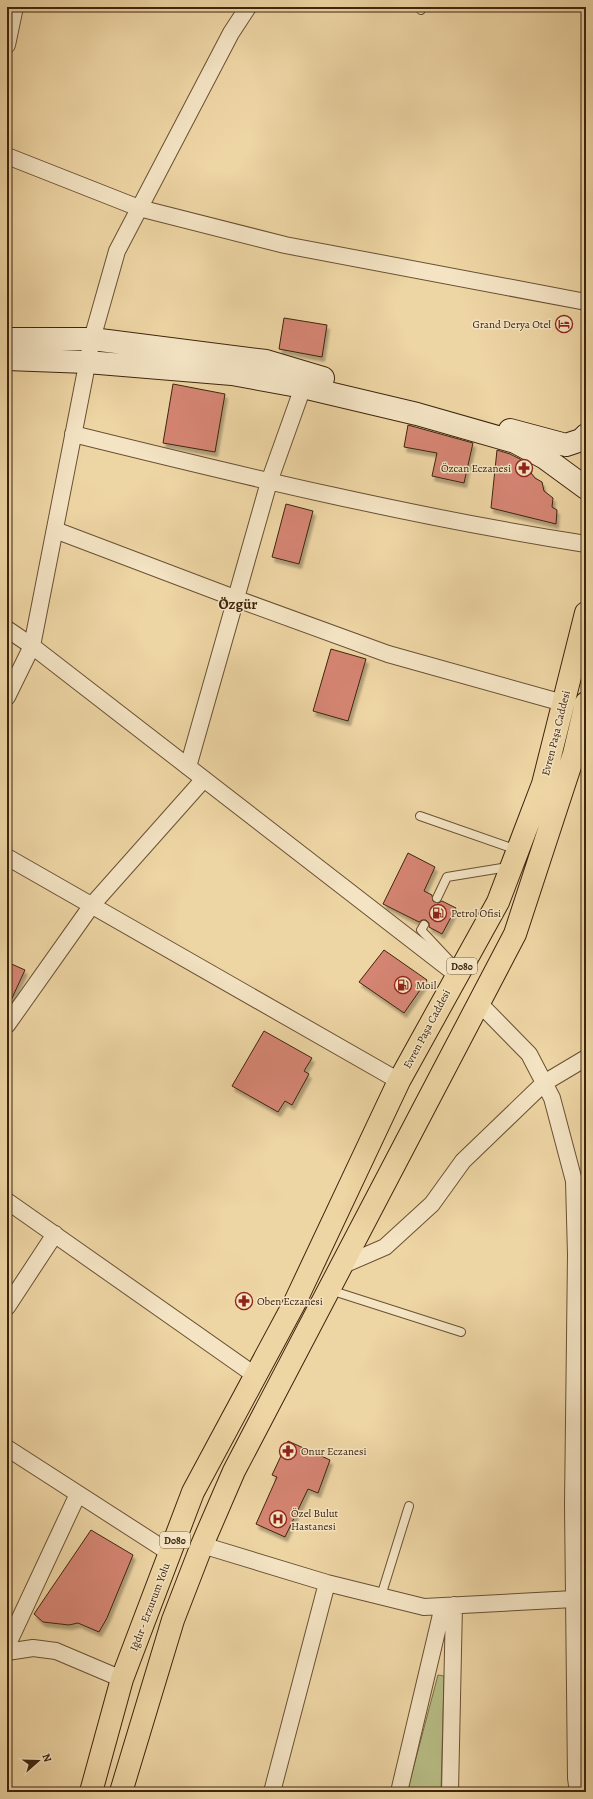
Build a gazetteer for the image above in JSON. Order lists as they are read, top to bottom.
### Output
{
  "streets": {
    "highway": ["Evren Paşa Caddesi", "D080", "Iğdır - Erzurum Yolu"]
  },
  "crossings": [
    ["Evren Paşa Caddesi", "D080"],
    ["Evren Paşa Caddesi", "Iğdır - Erzurum Yolu"]
  ],
  "districts": ["Özgür"],
  "places": {
    "hotel": ["Grand Derya Otel"],
    "pharmacy": ["Özcan Eczanesi", "Oben Eczanesi", "Onur Eczanesi"],
    "fuel station": ["Petrol Ofisi", "Moil"],
    "hospital": ["Özel Bulut Hastanesi"]
  },
  "north": "right"
}
